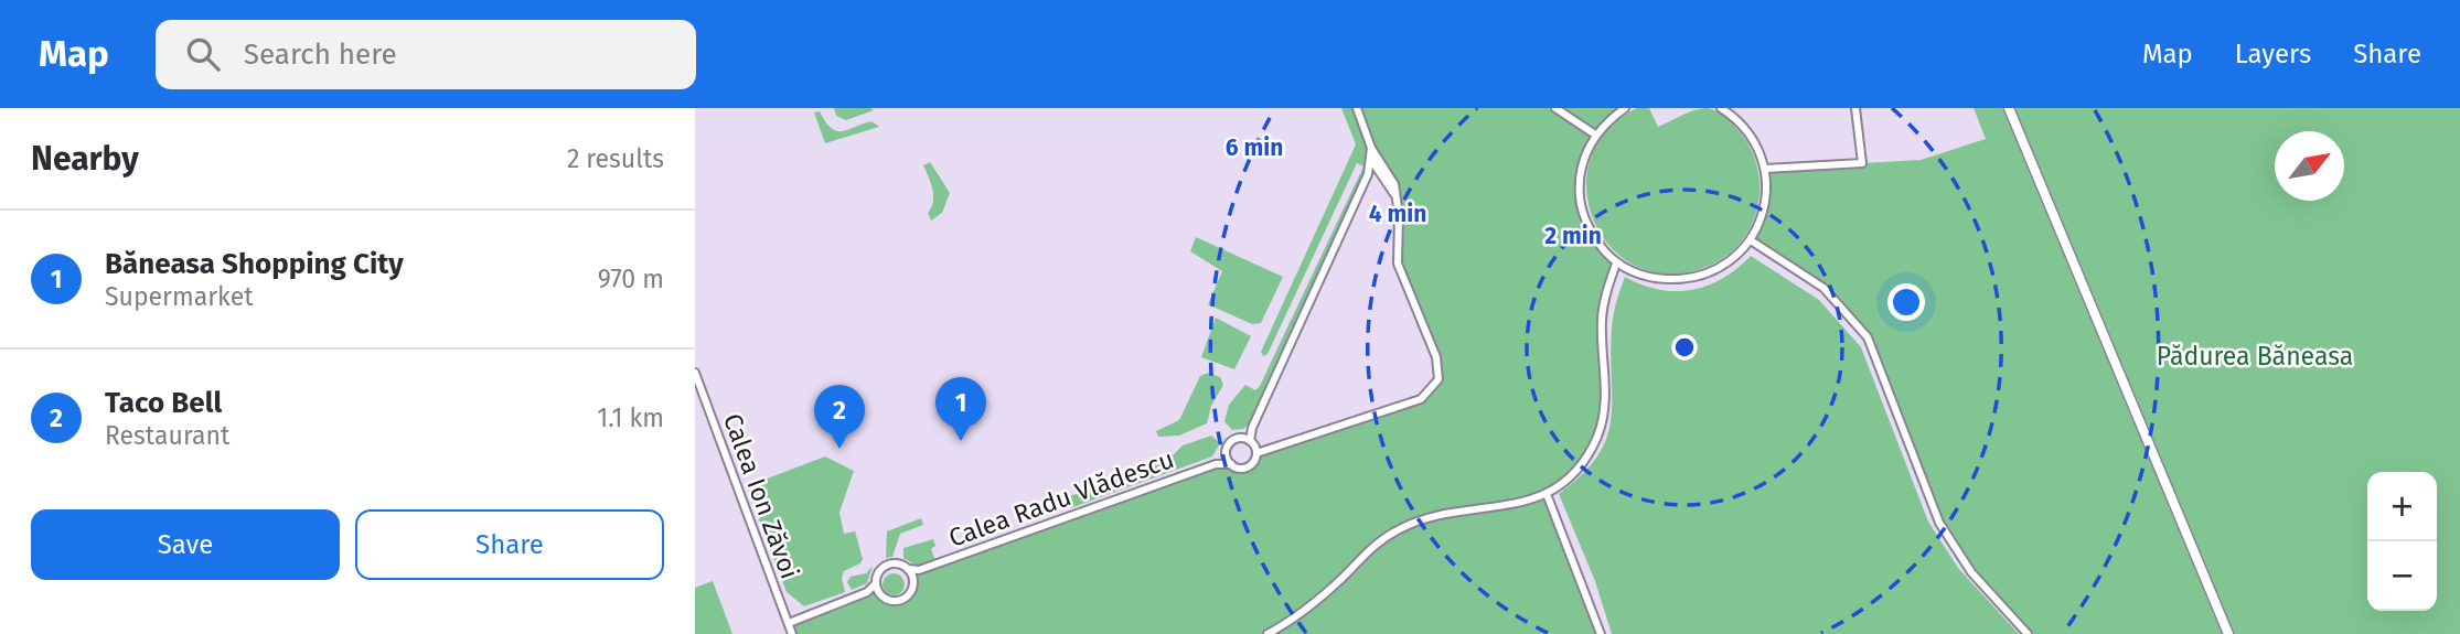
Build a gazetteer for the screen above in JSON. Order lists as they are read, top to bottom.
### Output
{
  "streets": {
    "street": ["Calea Ion Zăvoi", "Calea Radu Vlădescu"]
  },
  "parks": ["Pădurea Băneasa"],
  "north": "top right",
  "page": {
    "header": "Map",
    "search": "Search here",
    "nav": ["Map", "Layers", "Share"],
    "heading": ["Nearby", "2 results"],
    "list": [
      {
        "mark": "1",
        "name": "Băneasa Shopping City",
        "note": "Supermarket",
        "value": "970 m"
      },
      {
        "mark": "2",
        "name": "Taco Bell",
        "note": "Restaurant",
        "value": "1.1 km"
      }
    ],
    "pins": ["1", "2"],
    "map_buttons": ["+", "−"],
    "buttons": ["Save", "Share"]
  },
  "rings": ["6 min", "4 min", "2 min"]
}
